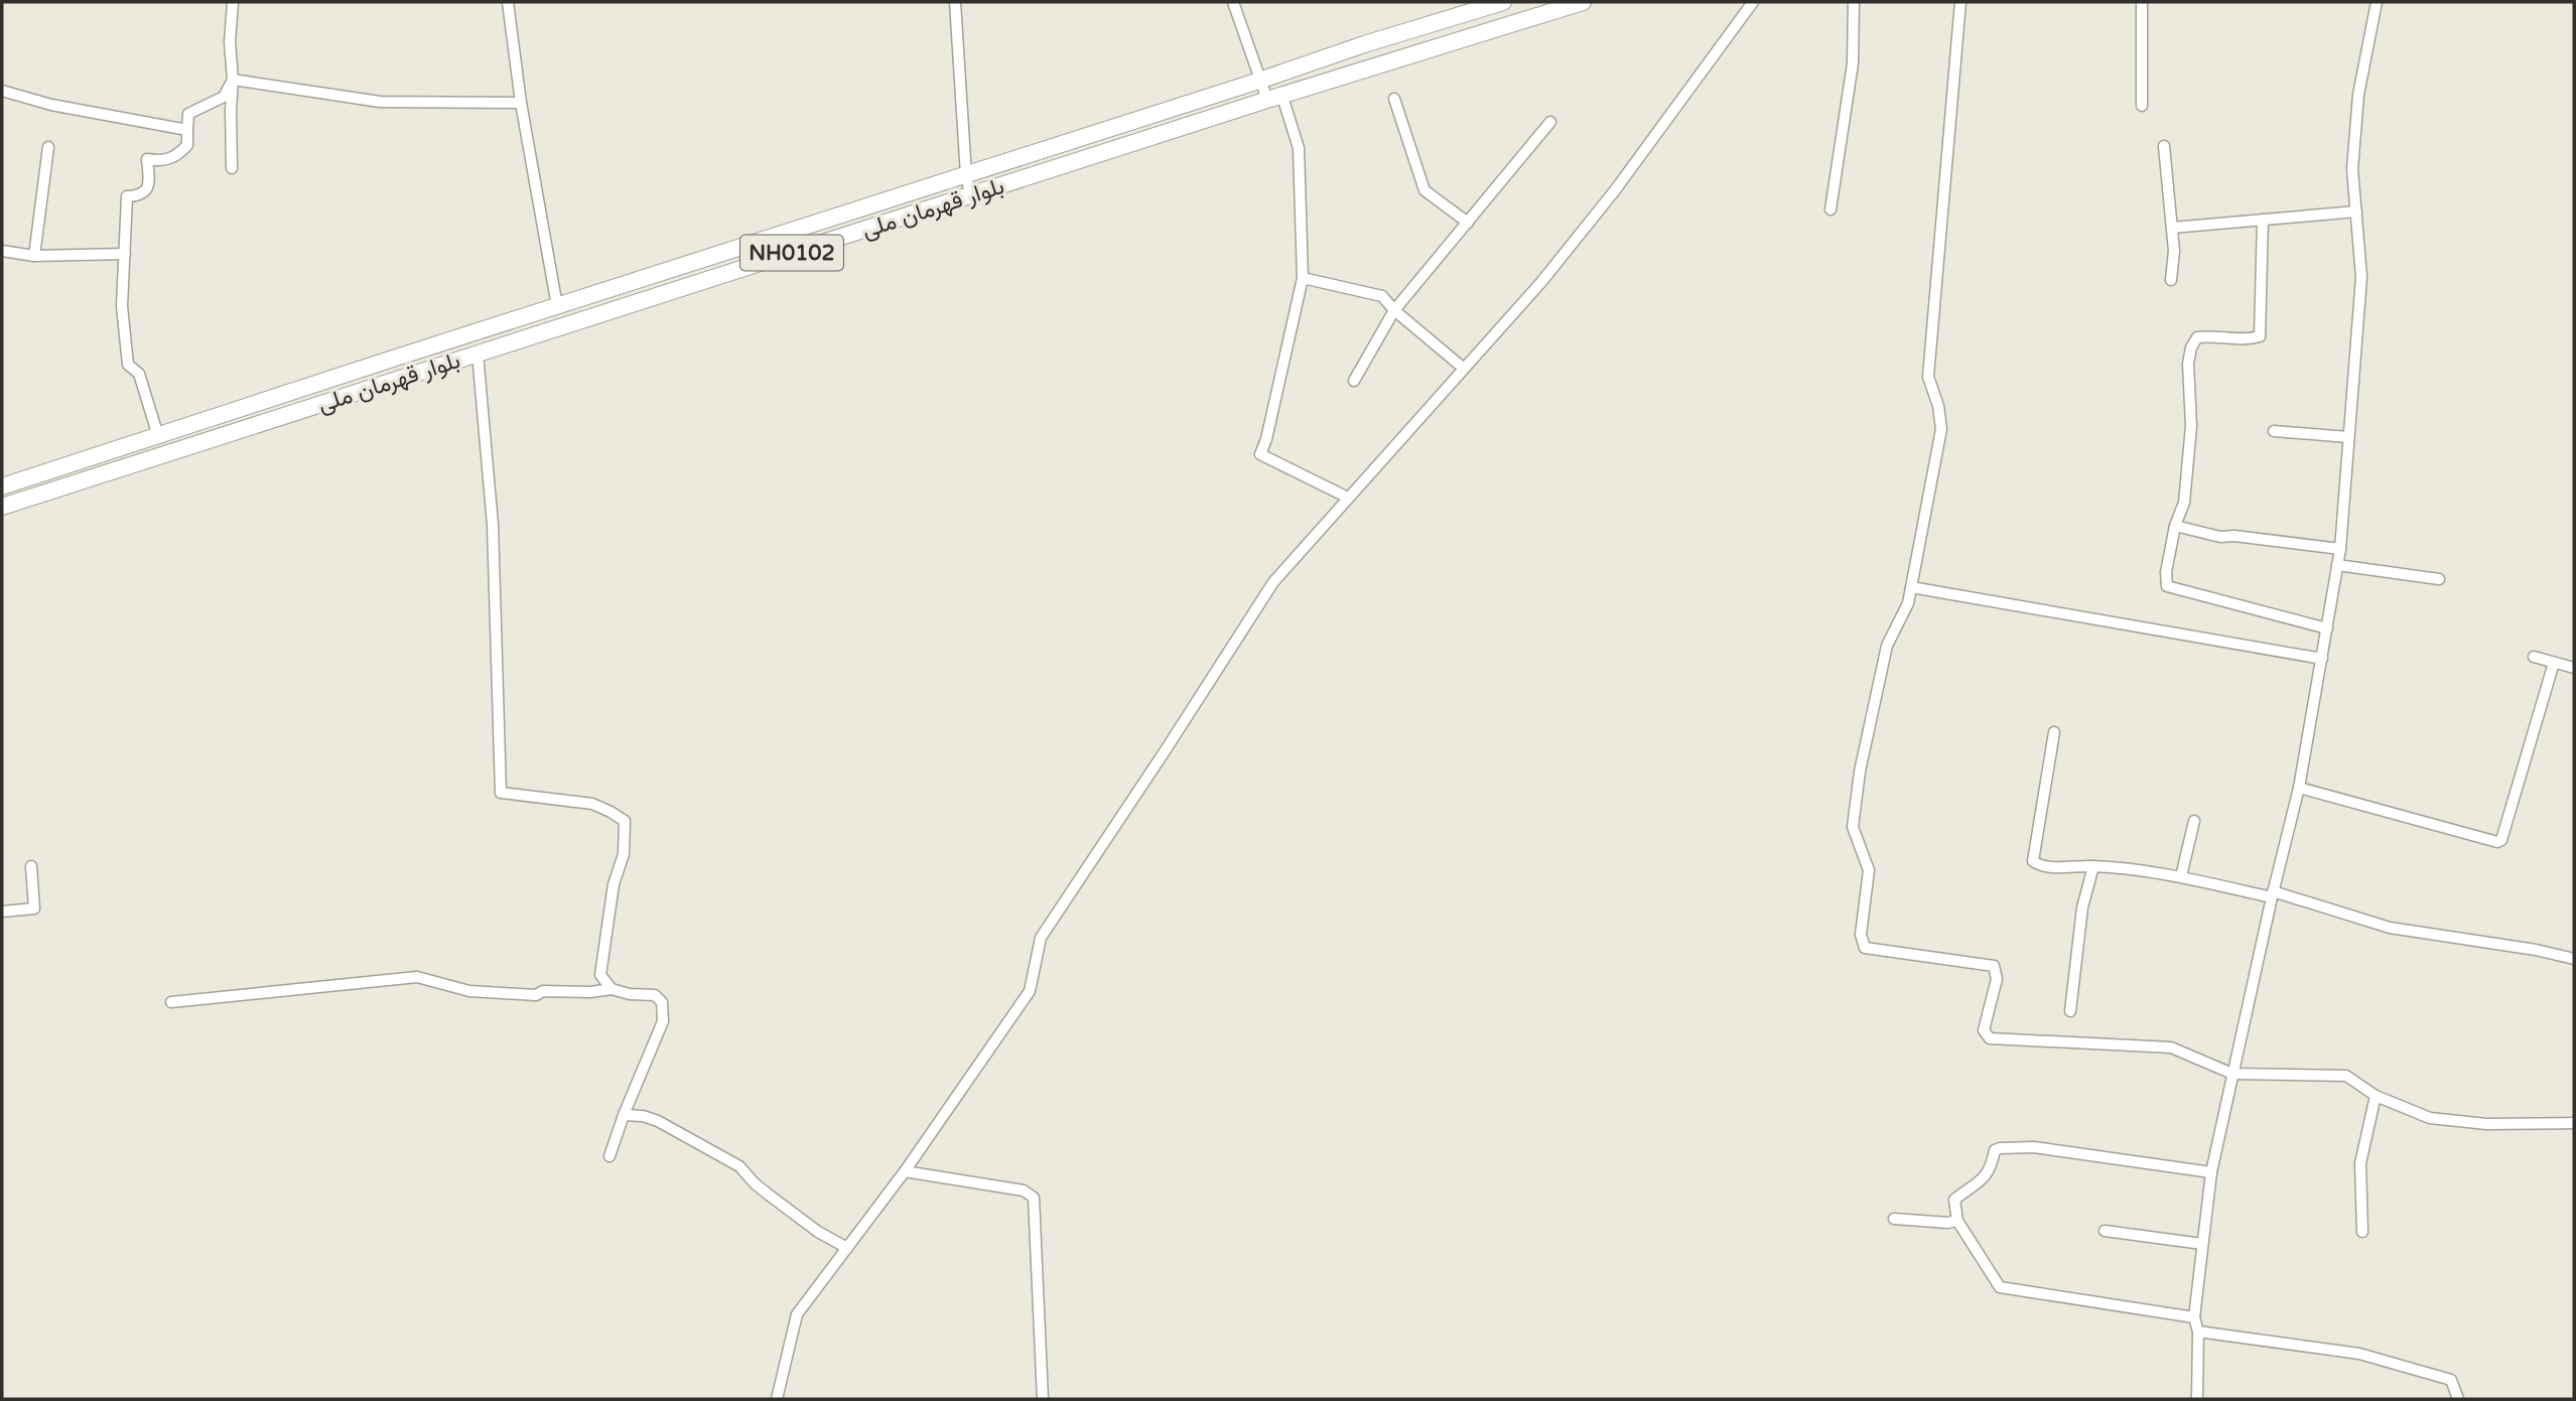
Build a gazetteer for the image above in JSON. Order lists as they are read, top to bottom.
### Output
{
  "streets": {
    "highway": ["بلوار قهرمان ملی", "NH0102"]
  }
}
